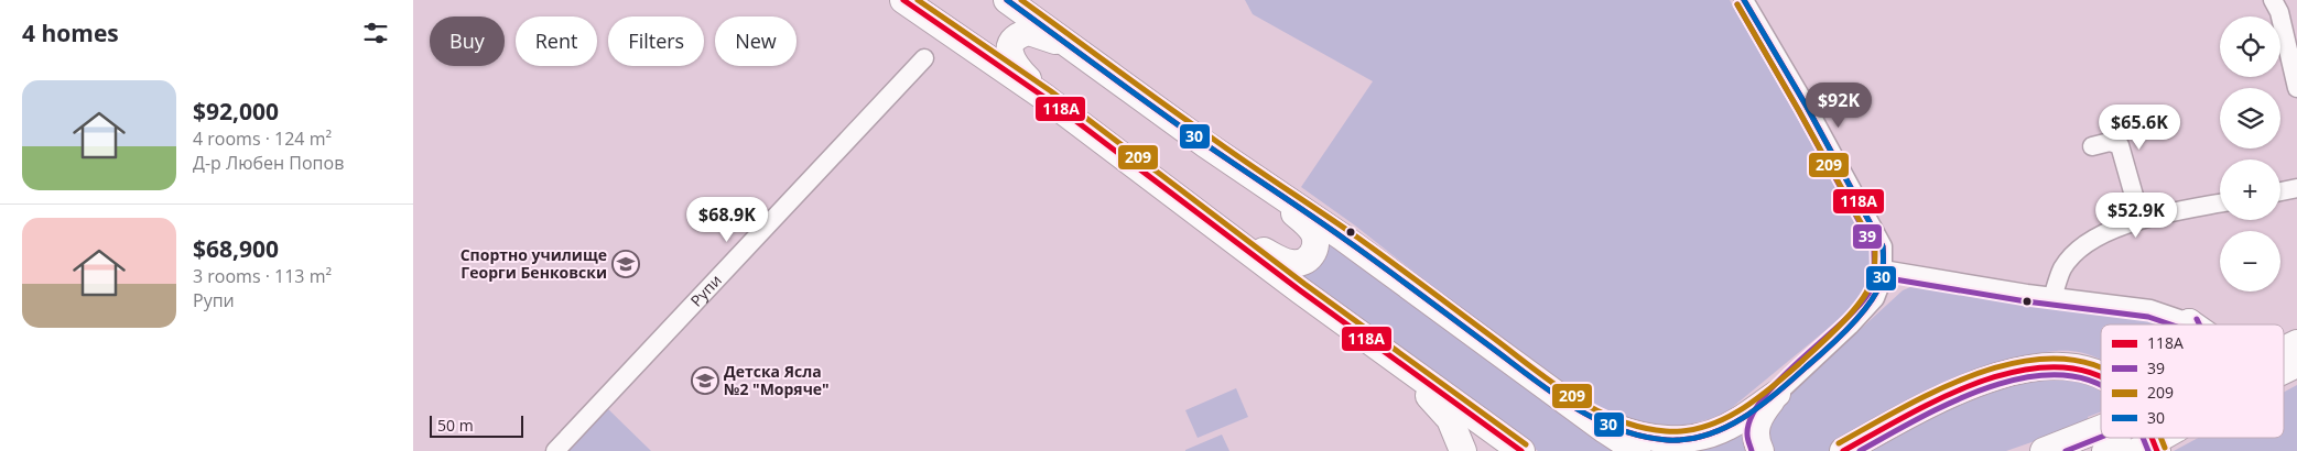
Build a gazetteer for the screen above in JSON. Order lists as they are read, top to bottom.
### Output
{
  "streets": {
    "street": ["Рупи"]
  },
  "places": {
    "school or university": ["Спортно училище Георги Бенковски", "Детска Ясла №2 \"Моряче\""]
  },
  "lines": [
    "transit line 118А",
    "transit line 209",
    "transit line 30",
    "transit line 39"
  ],
  "legend": [
    "118А",
    "39",
    "209",
    "30"
  ],
  "scale_bar": "50 m",
  "page": {
    "heading": "4 homes",
    "map_buttons": ["+", "−"],
    "chip": [
      "Buy",
      "Rent",
      "Filters",
      "New"
    ],
    "list": [
      {
        "name": "$92,000",
        "note": "4 rooms · 124 m² · Д-р Любен Попов"
      },
      {
        "name": "$68,900",
        "note": "3 rooms · 113 m² · Рупи"
      }
    ],
    "price": [
      "$92K",
      "$65.6K",
      "$52.9K",
      "$68.9K"
    ],
    "scale": "50 m"
  }
}
